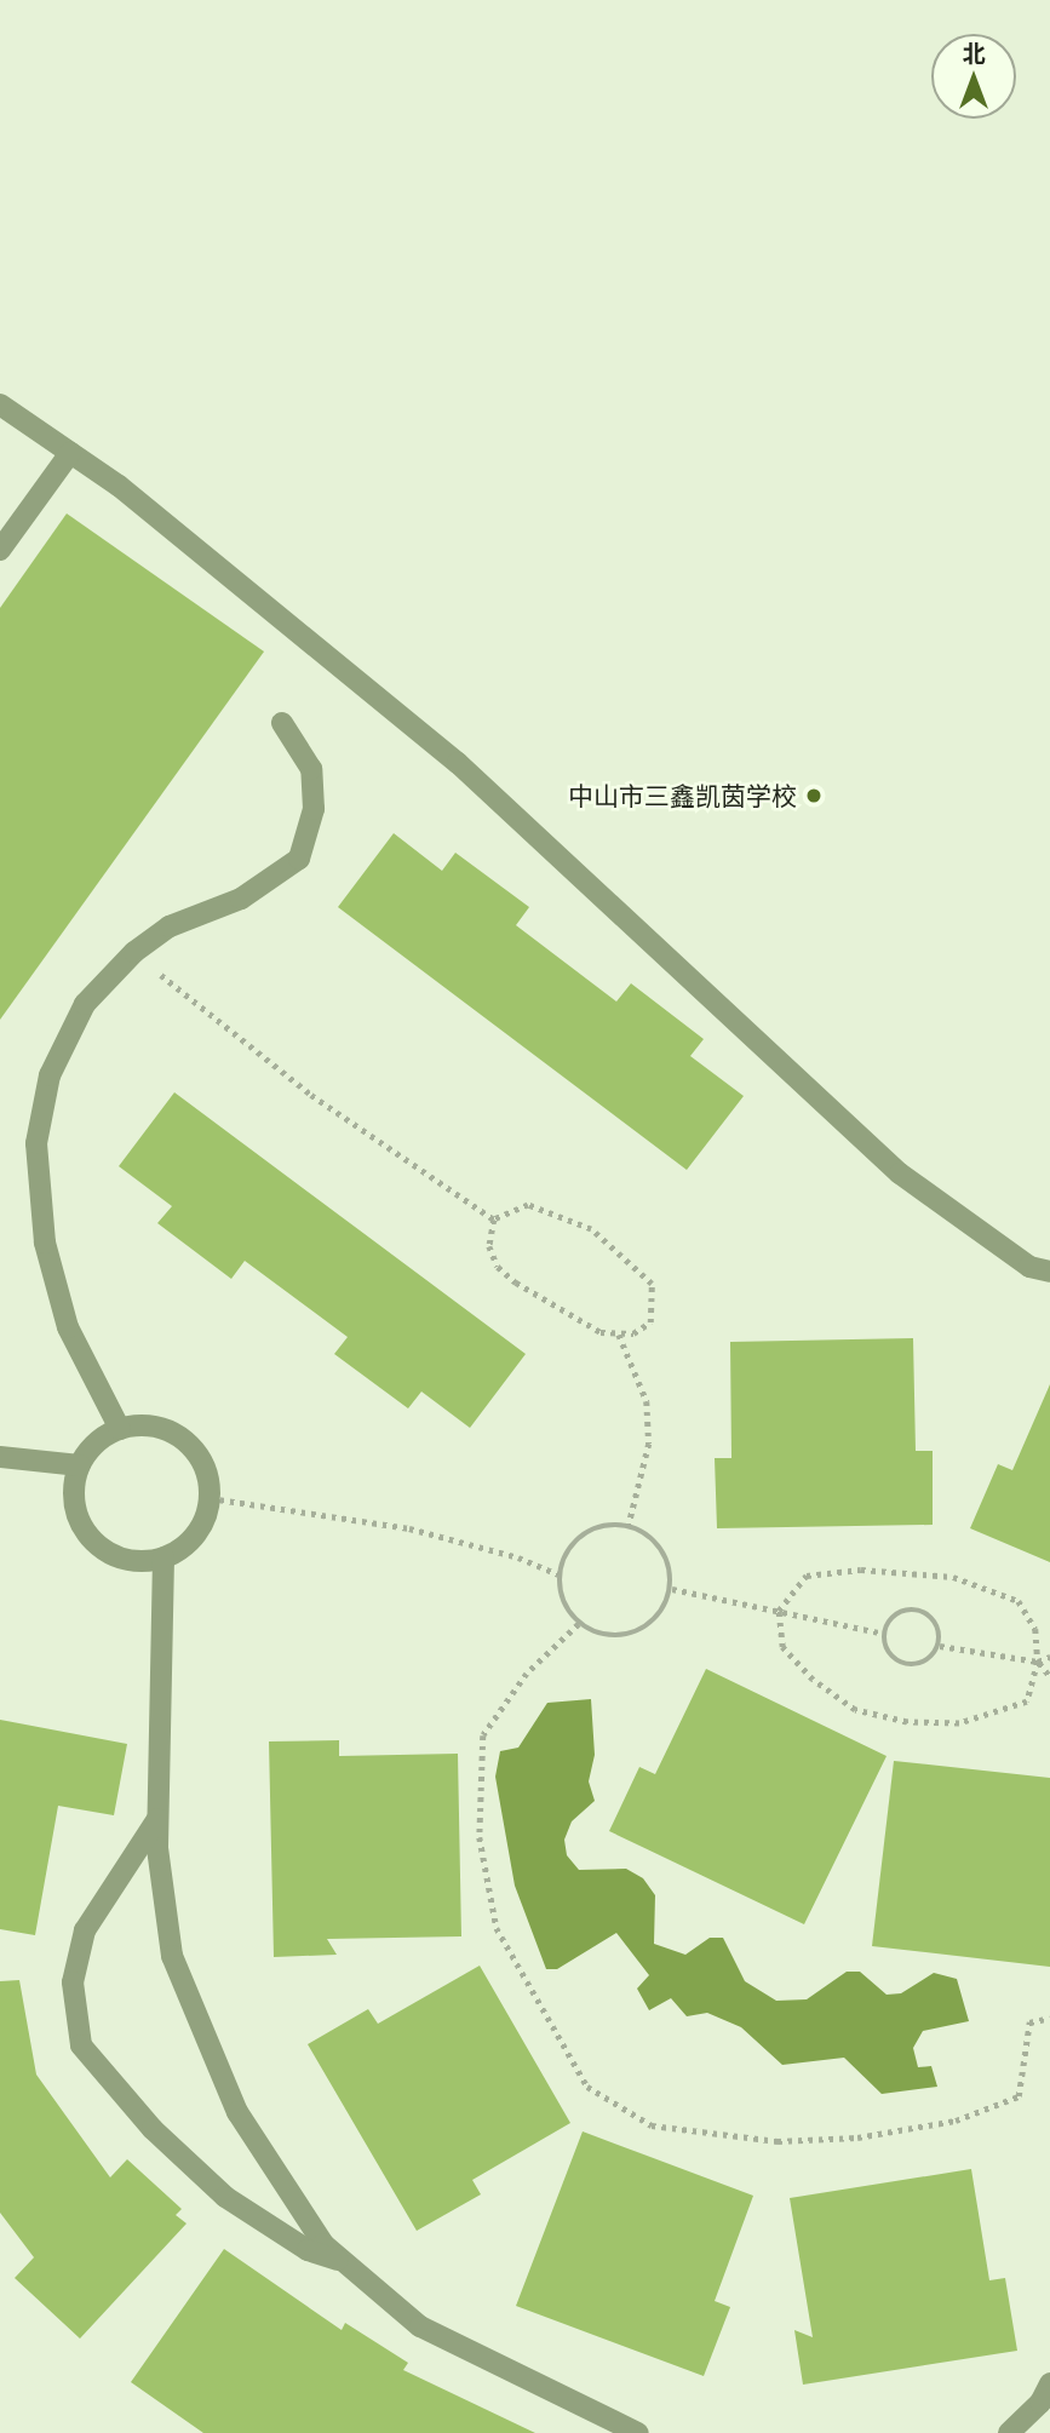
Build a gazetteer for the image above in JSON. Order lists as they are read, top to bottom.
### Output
{
  "places": ["中山市三鑫凯茵学校"],
  "north": "top"
}
